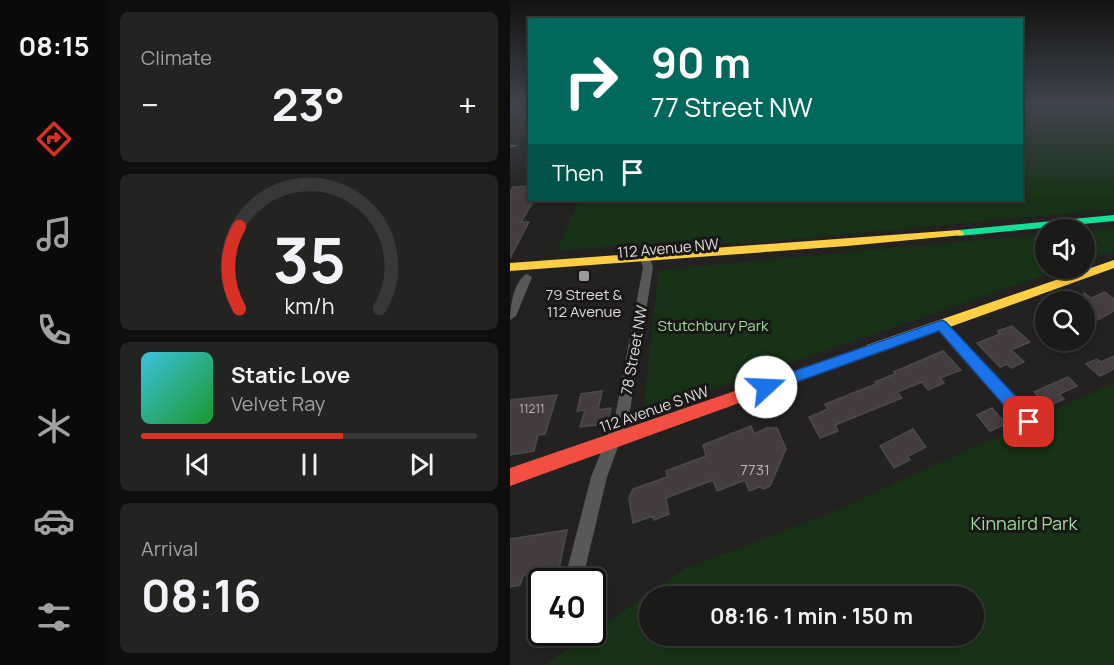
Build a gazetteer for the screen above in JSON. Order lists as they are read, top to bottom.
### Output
{
  "streets": {
    "main road": ["112 Avenue NW", "112 Avenue S NW"],
    "street": ["78 Street NW"]
  },
  "crossings": [
    ["112 Avenue NW", "78 Street NW"],
    ["78 Street NW", "112 Avenue S NW"]
  ],
  "parks": ["Stutchbury Park", "Kinnaird Park"],
  "places": {
    "transit": ["79 Street & 112 Avenue"]
  },
  "house_numbers": ["11211", "7731"],
  "page": {
    "tabs": "08:15",
    "tile": [
      "Climate",
      ["Arrival", "08:16"]
    ],
    "turn": ["90 m", "77 Street NW"],
    "heat": ["−", "23°", "+"],
    "then": "Then",
    "song": ["Static Love", "Velvet Ray"],
    "limit": "40",
    "trip": "08:16 · 1 min · 150 m",
    "gauge": ["35", "km/h"]
  }
}
